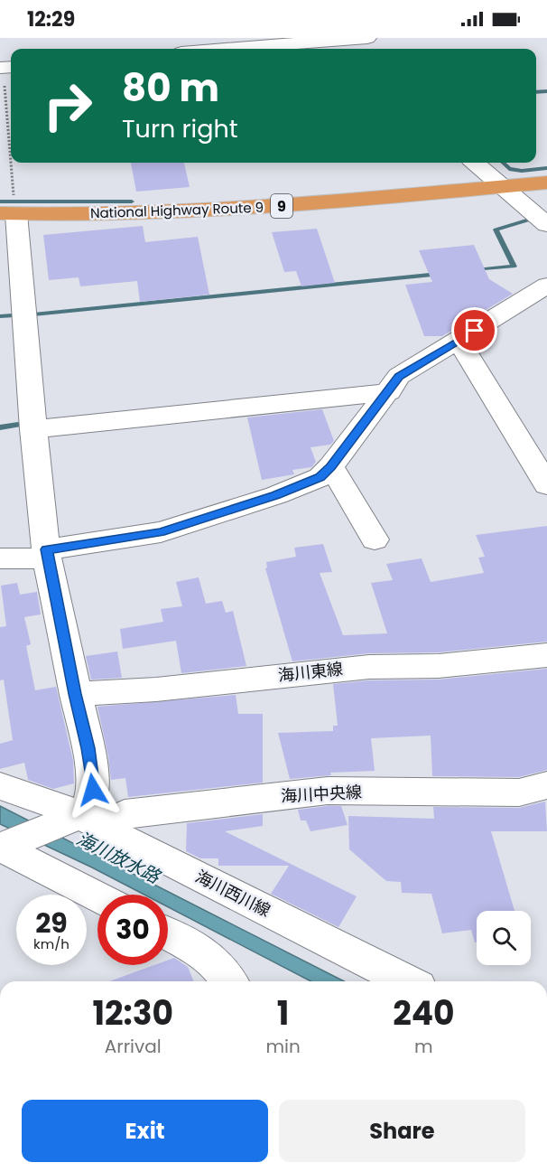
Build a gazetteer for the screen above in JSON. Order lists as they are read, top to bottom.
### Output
{
  "streets": {
    "highway": ["9", "National Highway Route 9"],
    "street": ["海川東線", "海川中央線", "海川西川線"]
  },
  "crossings": [
    ["海川中央線", "海川西川線"]
  ],
  "water": ["海川放水路"],
  "page": {
    "status": "12:29",
    "turn": ["80 m", "Turn right"],
    "speed": "29 km/h",
    "limit": "30",
    "eta": [
      "12:30",
      "Arrival",
      "1",
      "min",
      "240",
      "m"
    ],
    "buttons": ["Exit", "Share"]
  }
}
